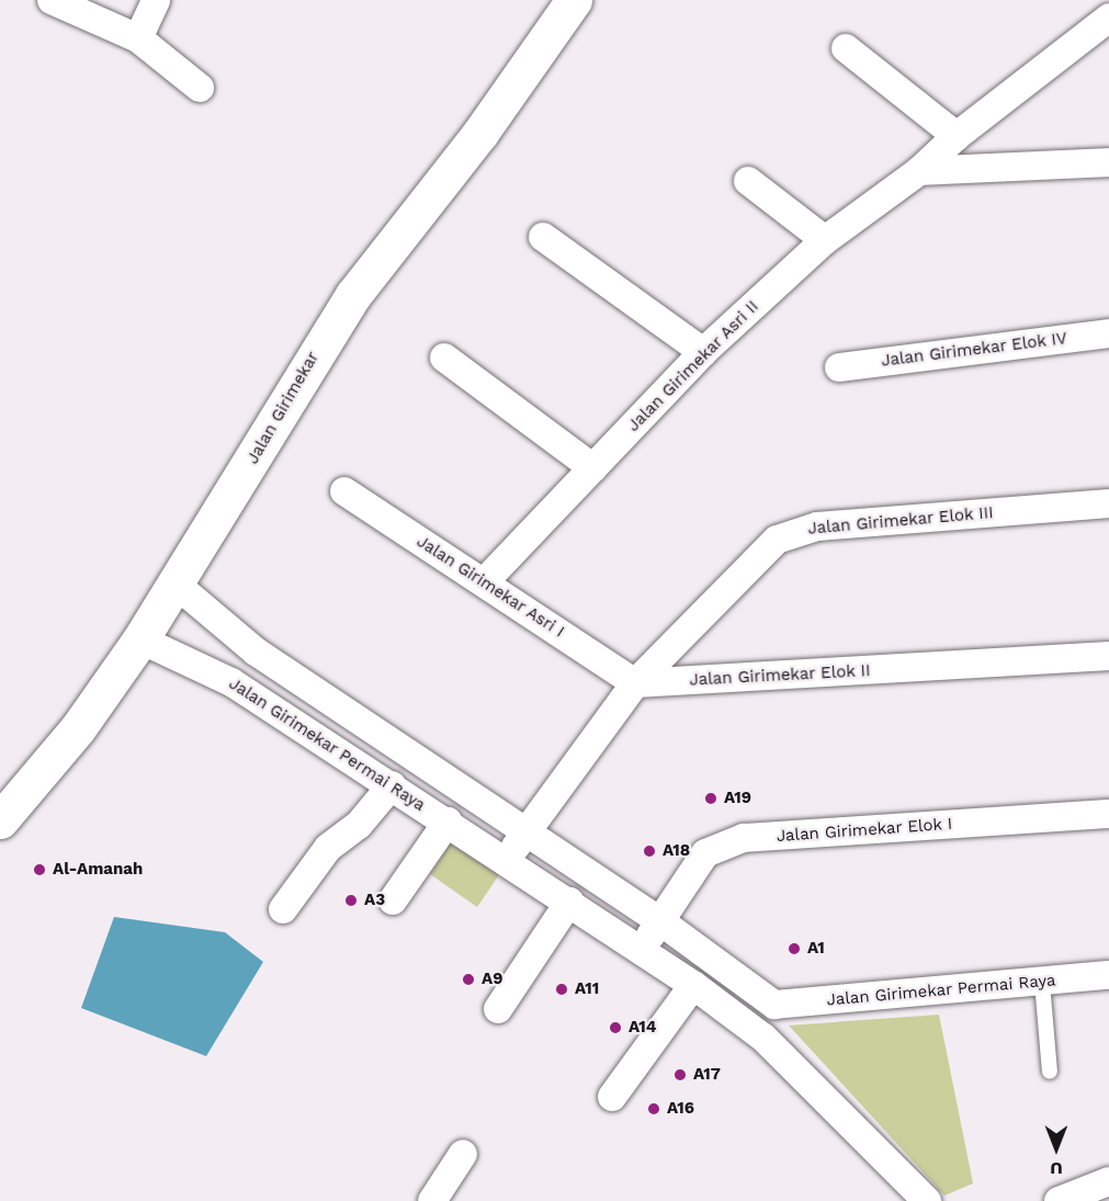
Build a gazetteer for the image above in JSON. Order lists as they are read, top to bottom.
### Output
{
  "streets": {
    "street": [
      "Jalan Girimekar Elok IV",
      "Jalan Girimekar Asri II",
      "Jalan Girimekar",
      "Jalan Girimekar Elok III",
      "Jalan Girimekar Asri I",
      "Jalan Girimekar Elok II",
      "Jalan Girimekar Permai Raya",
      "Jalan Girimekar Elok I"
    ]
  },
  "crossings": [
    ["Jalan Girimekar Asri II", "Jalan Girimekar Asri I"],
    ["Jalan Girimekar", "Jalan Girimekar Permai Raya"],
    ["Jalan Girimekar Elok III", "Jalan Girimekar Asri I"],
    ["Jalan Girimekar Elok III", "Jalan Girimekar Elok II"],
    ["Jalan Girimekar Asri I", "Jalan Girimekar Elok II"]
  ],
  "places": [
    "A19",
    "A18",
    "Al-Amanah",
    "A3",
    "A1",
    "A9",
    "A11",
    "A14",
    "A17",
    "A16"
  ],
  "north": "bottom"
}
